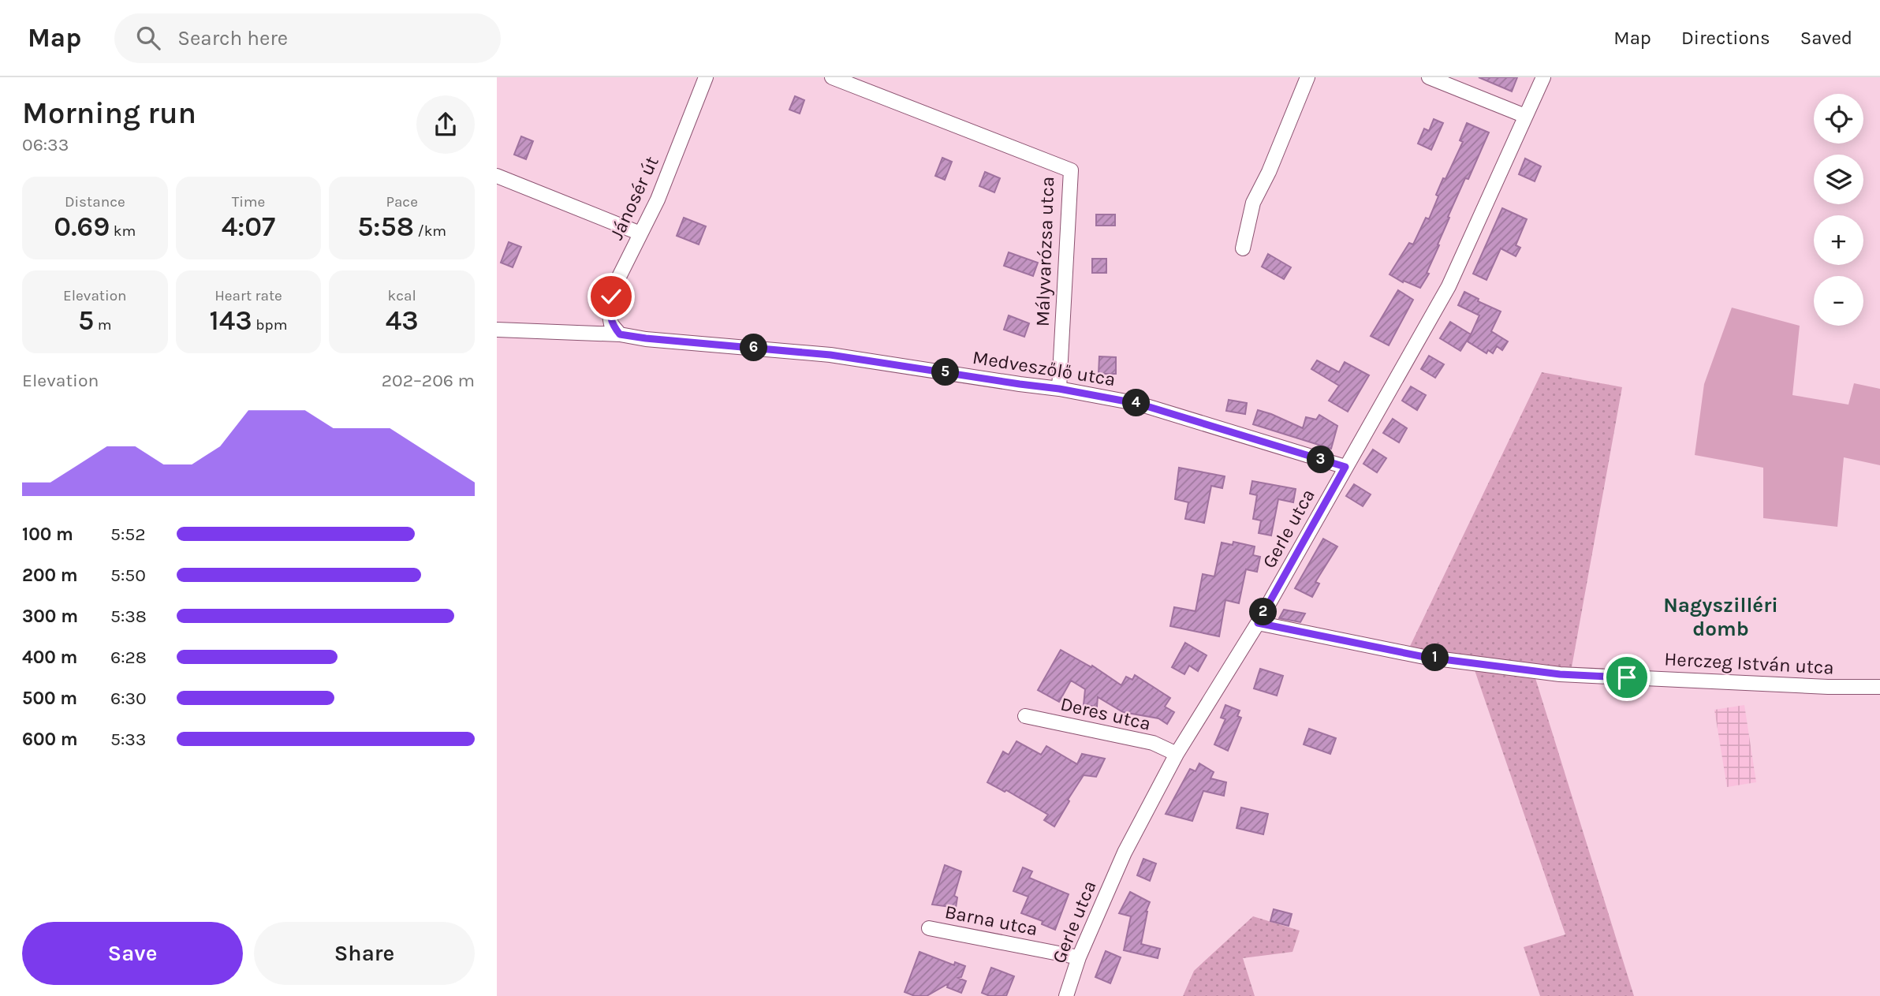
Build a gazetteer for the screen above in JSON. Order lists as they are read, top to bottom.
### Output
{
  "streets": {
    "street": [
      "Jánosér út",
      "Mályvarózsa utca",
      "Medveszőlő utca",
      "Gerle utca",
      "Herczeg István utca",
      "Deres utca",
      "Barna utca"
    ]
  },
  "crossings": [
    ["Jánosér út", "Medveszőlő utca"],
    ["Mályvarózsa utca", "Medveszőlő utca"],
    ["Medveszőlő utca", "Gerle utca"],
    ["Gerle utca", "Herczeg István utca"],
    ["Gerle utca", "Deres utca"],
    ["Gerle utca", "Barna utca"]
  ],
  "districts": ["Nagyszilléri domb"],
  "page": {
    "header": "Map",
    "search": "Search here",
    "nav": ["Map", "Directions", "Saved"],
    "heading": ["Morning run", "06:33"],
    "map_buttons": ["+", "−"],
    "stats": [
      ["Distance", "0.69 km"],
      ["Time", "4:07"],
      ["Pace", "5:58 /km"],
      ["Elevation", "5 m"],
      ["Heart rate", "143 bpm"],
      ["kcal", "43"]
    ],
    "pins": [
      "6",
      "5",
      "4",
      "3",
      "2",
      "1"
    ],
    "chart": ["Elevation", "202–206 m"],
    "list": [
      {
        "name": "100 m",
        "note": "5:52"
      },
      {
        "name": "200 m",
        "note": "5:50"
      },
      {
        "name": "300 m",
        "note": "5:38"
      },
      {
        "name": "400 m",
        "note": "6:28"
      },
      {
        "name": "500 m",
        "note": "6:30"
      },
      {
        "name": "600 m",
        "note": "5:33"
      }
    ],
    "buttons": ["Save", "Share"]
  }
}
